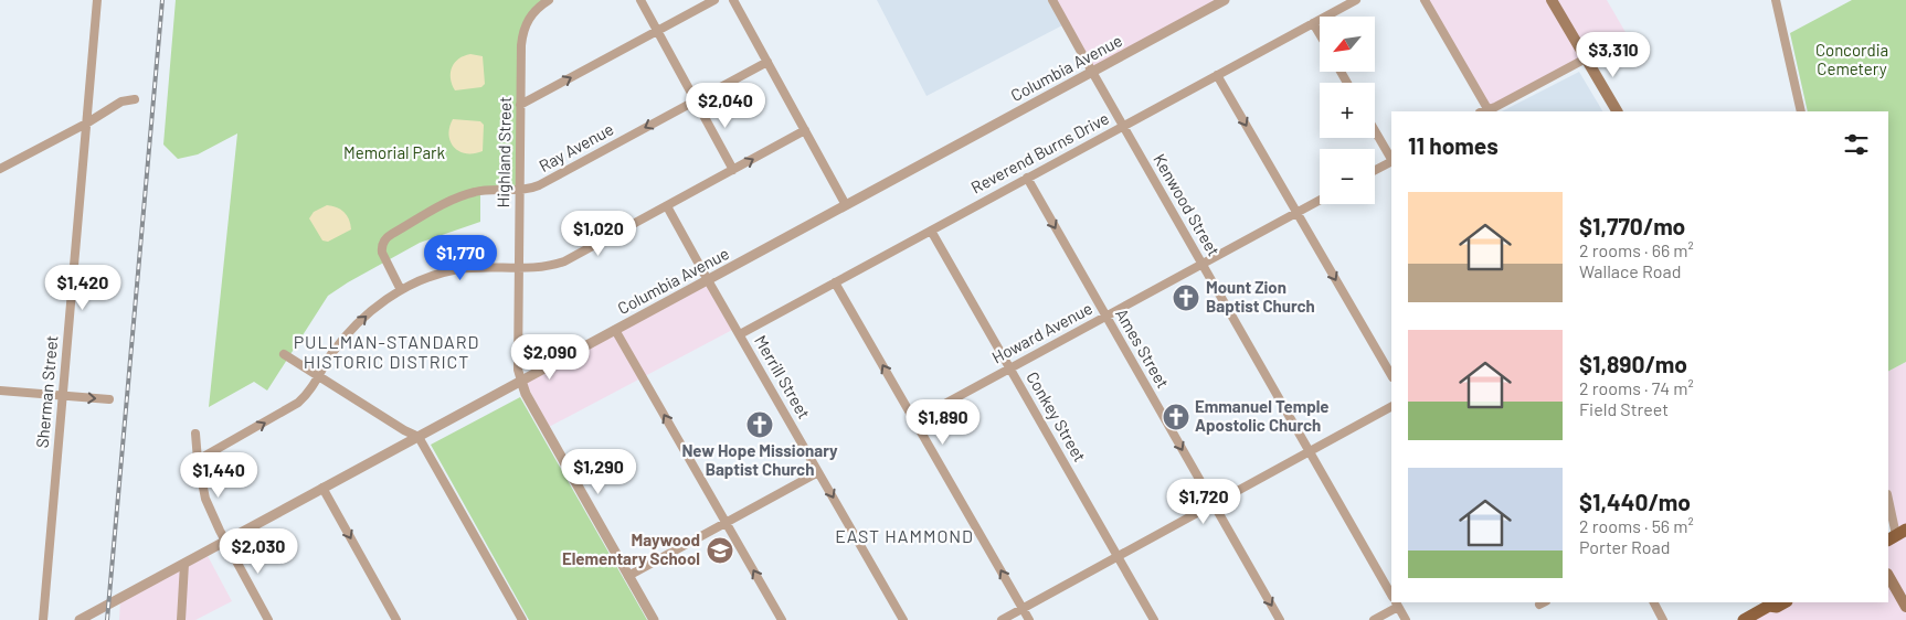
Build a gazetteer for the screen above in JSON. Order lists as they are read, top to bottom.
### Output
{
  "streets": {
    "street": [
      "Columbia Avenue",
      "Ray Avenue",
      "Highland Street",
      "Reverend Burns Drive",
      "Kenwood Street",
      "Howard Avenue",
      "Ames Street",
      "Merrill Street",
      "Sherman Street",
      "Conkey Street"
    ]
  },
  "crossings": [
    ["Columbia Avenue", "Highland Street"],
    ["Columbia Avenue", "Kenwood Street"],
    ["Columbia Avenue", "Merrill Street"],
    ["Ray Avenue", "Highland Street"],
    ["Reverend Burns Drive", "Kenwood Street"],
    ["Reverend Burns Drive", "Ames Street"],
    ["Reverend Burns Drive", "Merrill Street"],
    ["Reverend Burns Drive", "Conkey Street"],
    ["Kenwood Street", "Howard Avenue"],
    ["Howard Avenue", "Ames Street"],
    ["Howard Avenue", "Conkey Street"]
  ],
  "one_way": ["Ray Avenue", "Ames Street", "Merrill Street"],
  "districts": ["PULLMAN-STANDARD HISTORIC DISTRICT", "EAST HAMMOND"],
  "parks": ["Concordia Cemetery", "Memorial Park"],
  "places": {
    "church": ["Mount Zion Baptist Church", "Emmanuel Temple Apostolic Church", "New Hope Missionary Baptist Church"],
    "school or university": ["Maywood Elementary School"]
  },
  "north": "bottom left",
  "page": {
    "map_buttons": ["+", "−"],
    "price": [
      "$3,310",
      "$2,040",
      "$1,020",
      "$1,770",
      "$1,420",
      "$2,090",
      "$1,890",
      "$1,290",
      "$1,440",
      "$1,720",
      "$2,030"
    ],
    "heading": "11 homes",
    "list": [
      {
        "name": "$1,770/mo",
        "note": "2 rooms · 66 m² · Wallace Road"
      },
      {
        "name": "$1,890/mo",
        "note": "2 rooms · 74 m² · Field Street"
      },
      {
        "name": "$1,440/mo",
        "note": "2 rooms · 56 m² · Porter Road"
      }
    ]
  }
}
